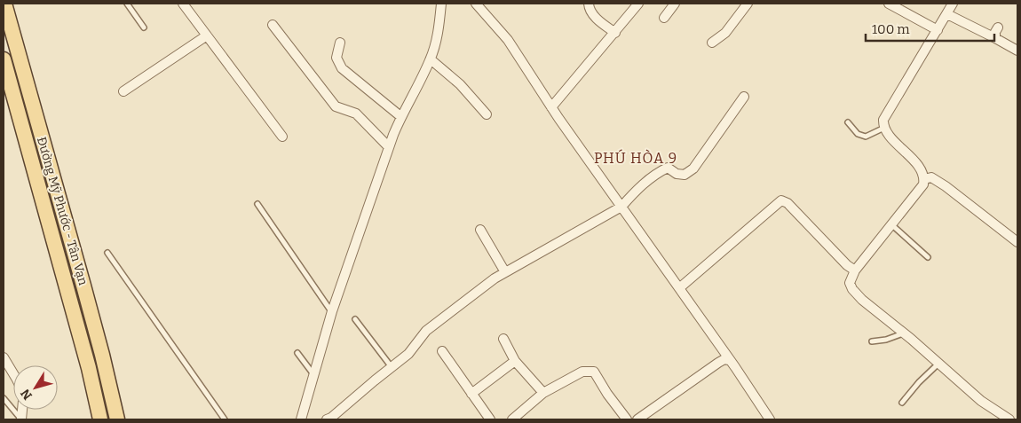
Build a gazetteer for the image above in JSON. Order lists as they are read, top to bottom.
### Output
{
  "streets": {
    "main road": ["Đường Mỹ Phước - Tân Vạn"]
  },
  "districts": ["PHÚ HÒA 9"],
  "scale_bar": "100 m",
  "north": "bottom left"
}
